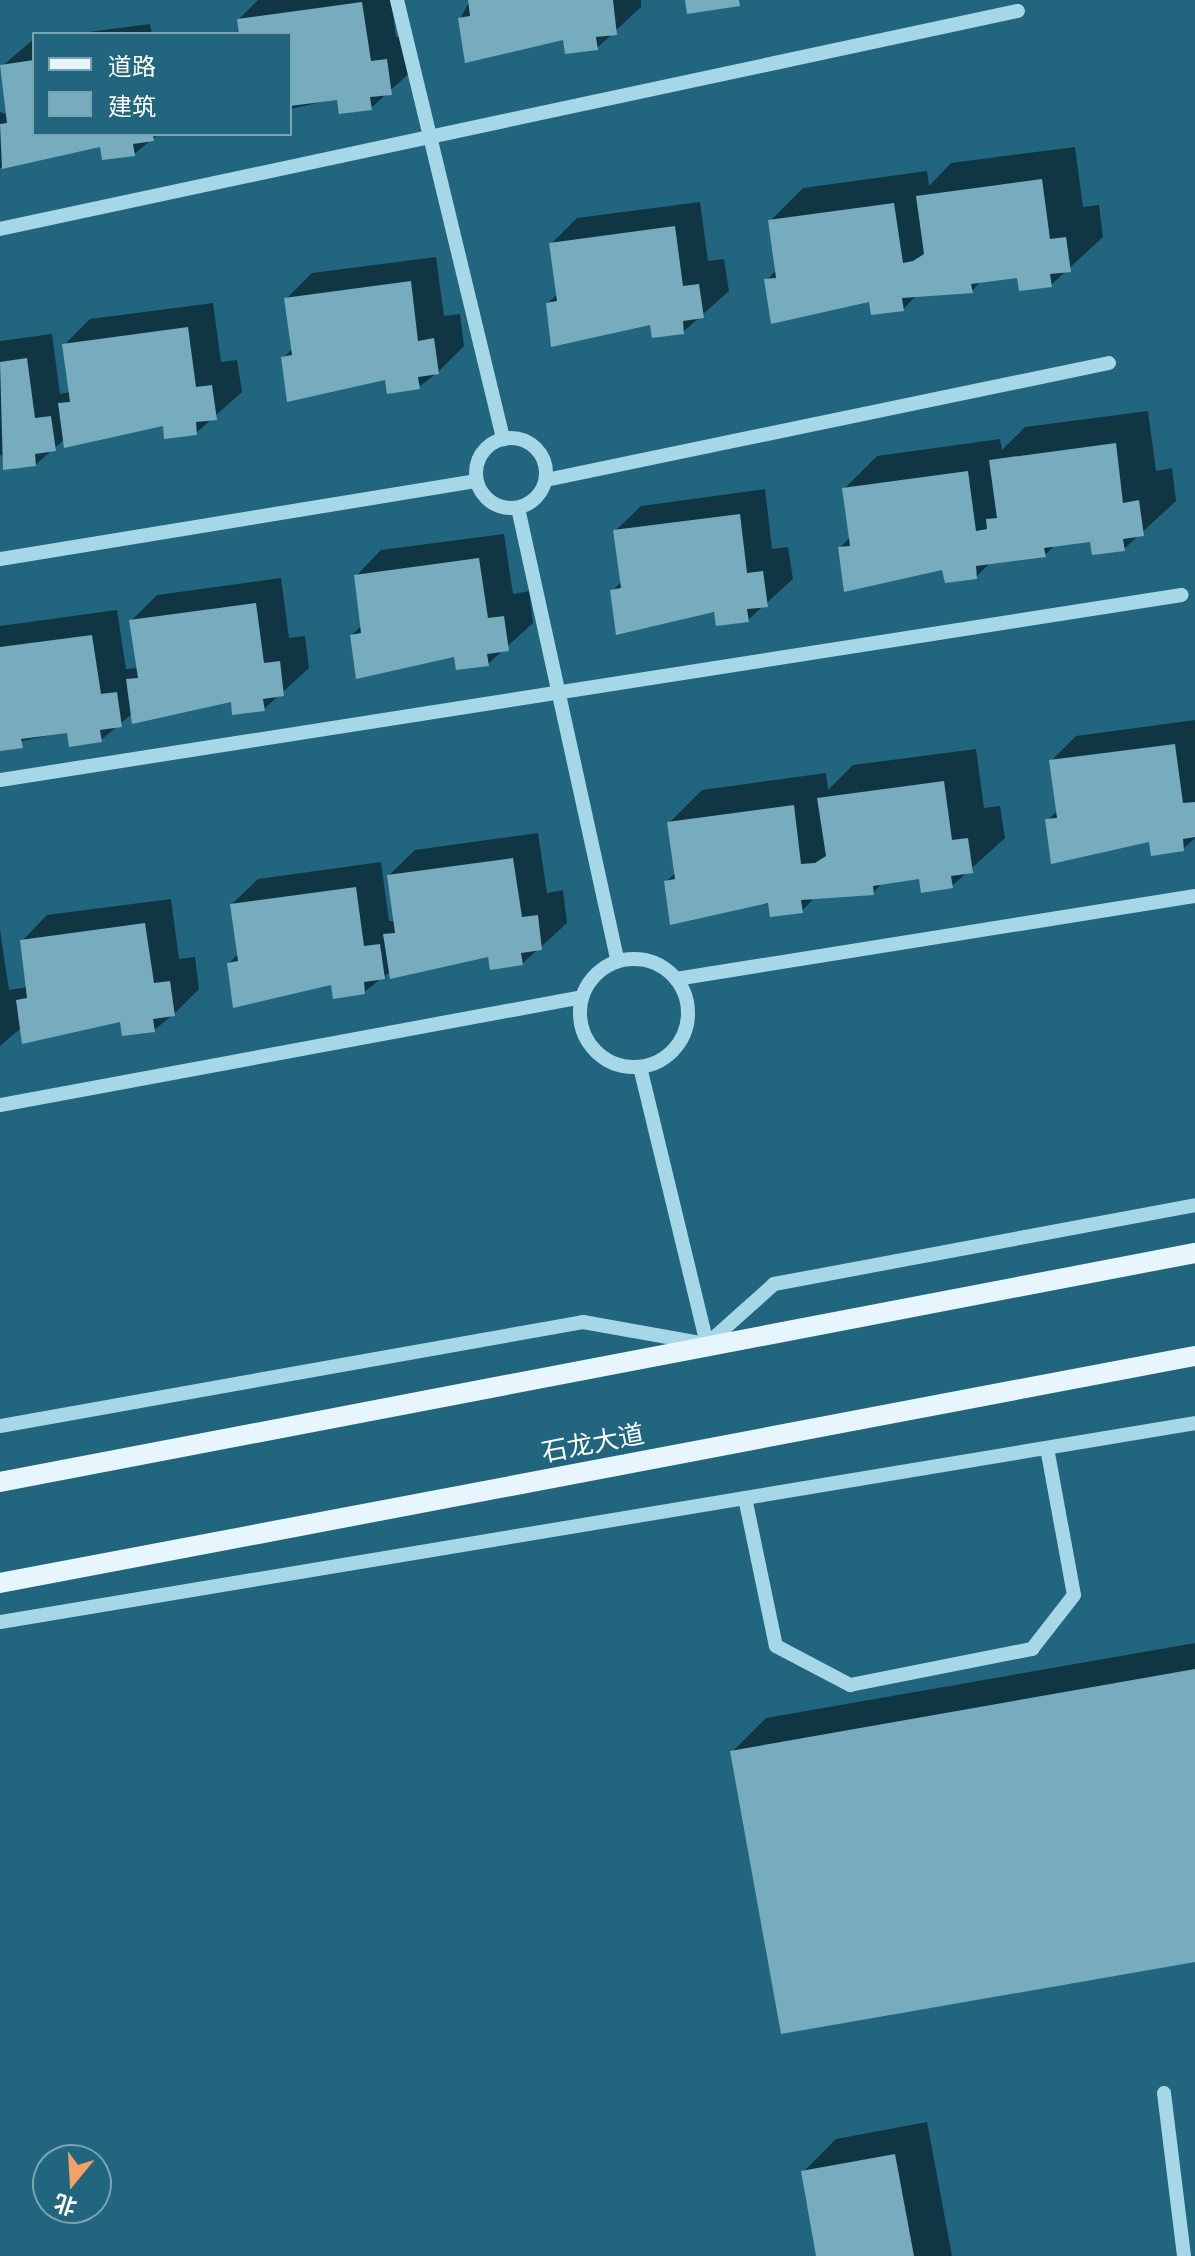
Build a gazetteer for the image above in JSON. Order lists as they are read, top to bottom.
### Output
{
  "streets": {
    "main road": ["石龙大道"]
  },
  "legend": ["道路", "建筑"],
  "north": "bottom"
}
